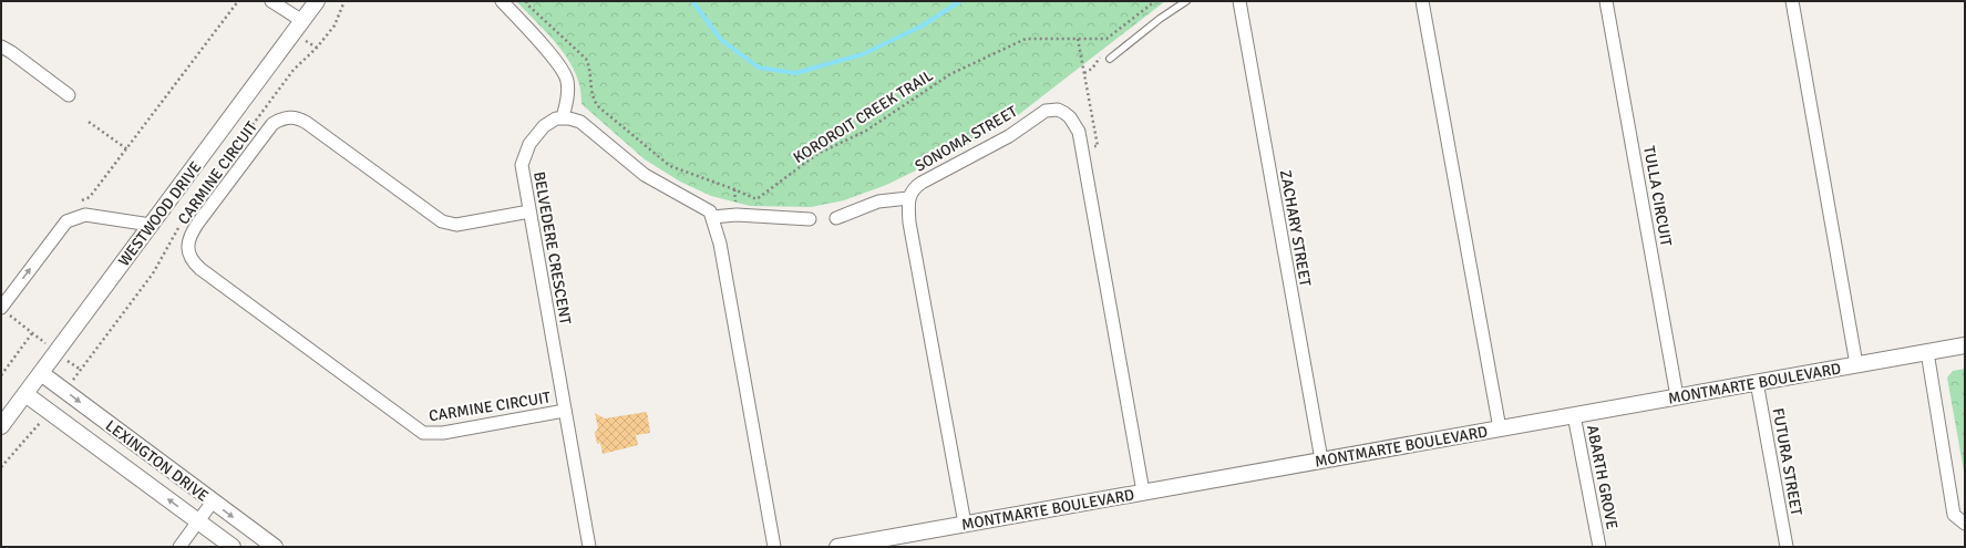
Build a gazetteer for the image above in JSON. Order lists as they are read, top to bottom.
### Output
{
  "streets": {
    "street": [
      "SONOMA STREET",
      "CARMINE CIRCUIT",
      "TULLA CIRCUIT",
      "WESTWOOD DRIVE",
      "ZACHARY STREET",
      "BELVEDERE CRESCENT",
      "MONTMARTE BOULEVARD",
      "LEXINGTON DRIVE",
      "FUTURA STREET",
      "ABARTH GROVE"
    ],
    "path": ["KOROROIT CREEK TRAIL"]
  },
  "crossings": [
    ["SONOMA STREET", "MONTMARTE BOULEVARD"],
    ["CARMINE CIRCUIT", "BELVEDERE CRESCENT"],
    ["TULLA CIRCUIT", "MONTMARTE BOULEVARD"],
    ["WESTWOOD DRIVE", "LEXINGTON DRIVE"],
    ["ZACHARY STREET", "MONTMARTE BOULEVARD"],
    ["MONTMARTE BOULEVARD", "FUTURA STREET"],
    ["MONTMARTE BOULEVARD", "ABARTH GROVE"]
  ]
}
